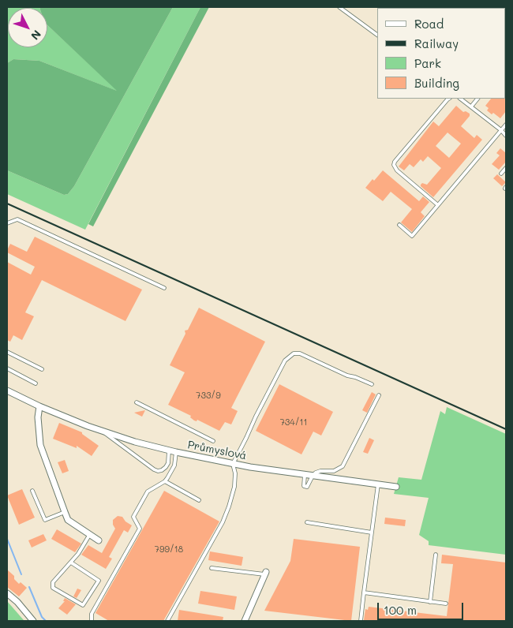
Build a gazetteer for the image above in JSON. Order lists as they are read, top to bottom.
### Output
{
  "streets": {
    "street": ["Průmyslová"]
  },
  "house_numbers": ["733/9", "734/11", "799/18"],
  "legend": [
    "Road",
    "Railway",
    "Park",
    "Building"
  ],
  "scale_bar": "100 m",
  "north": "bottom right"
}
